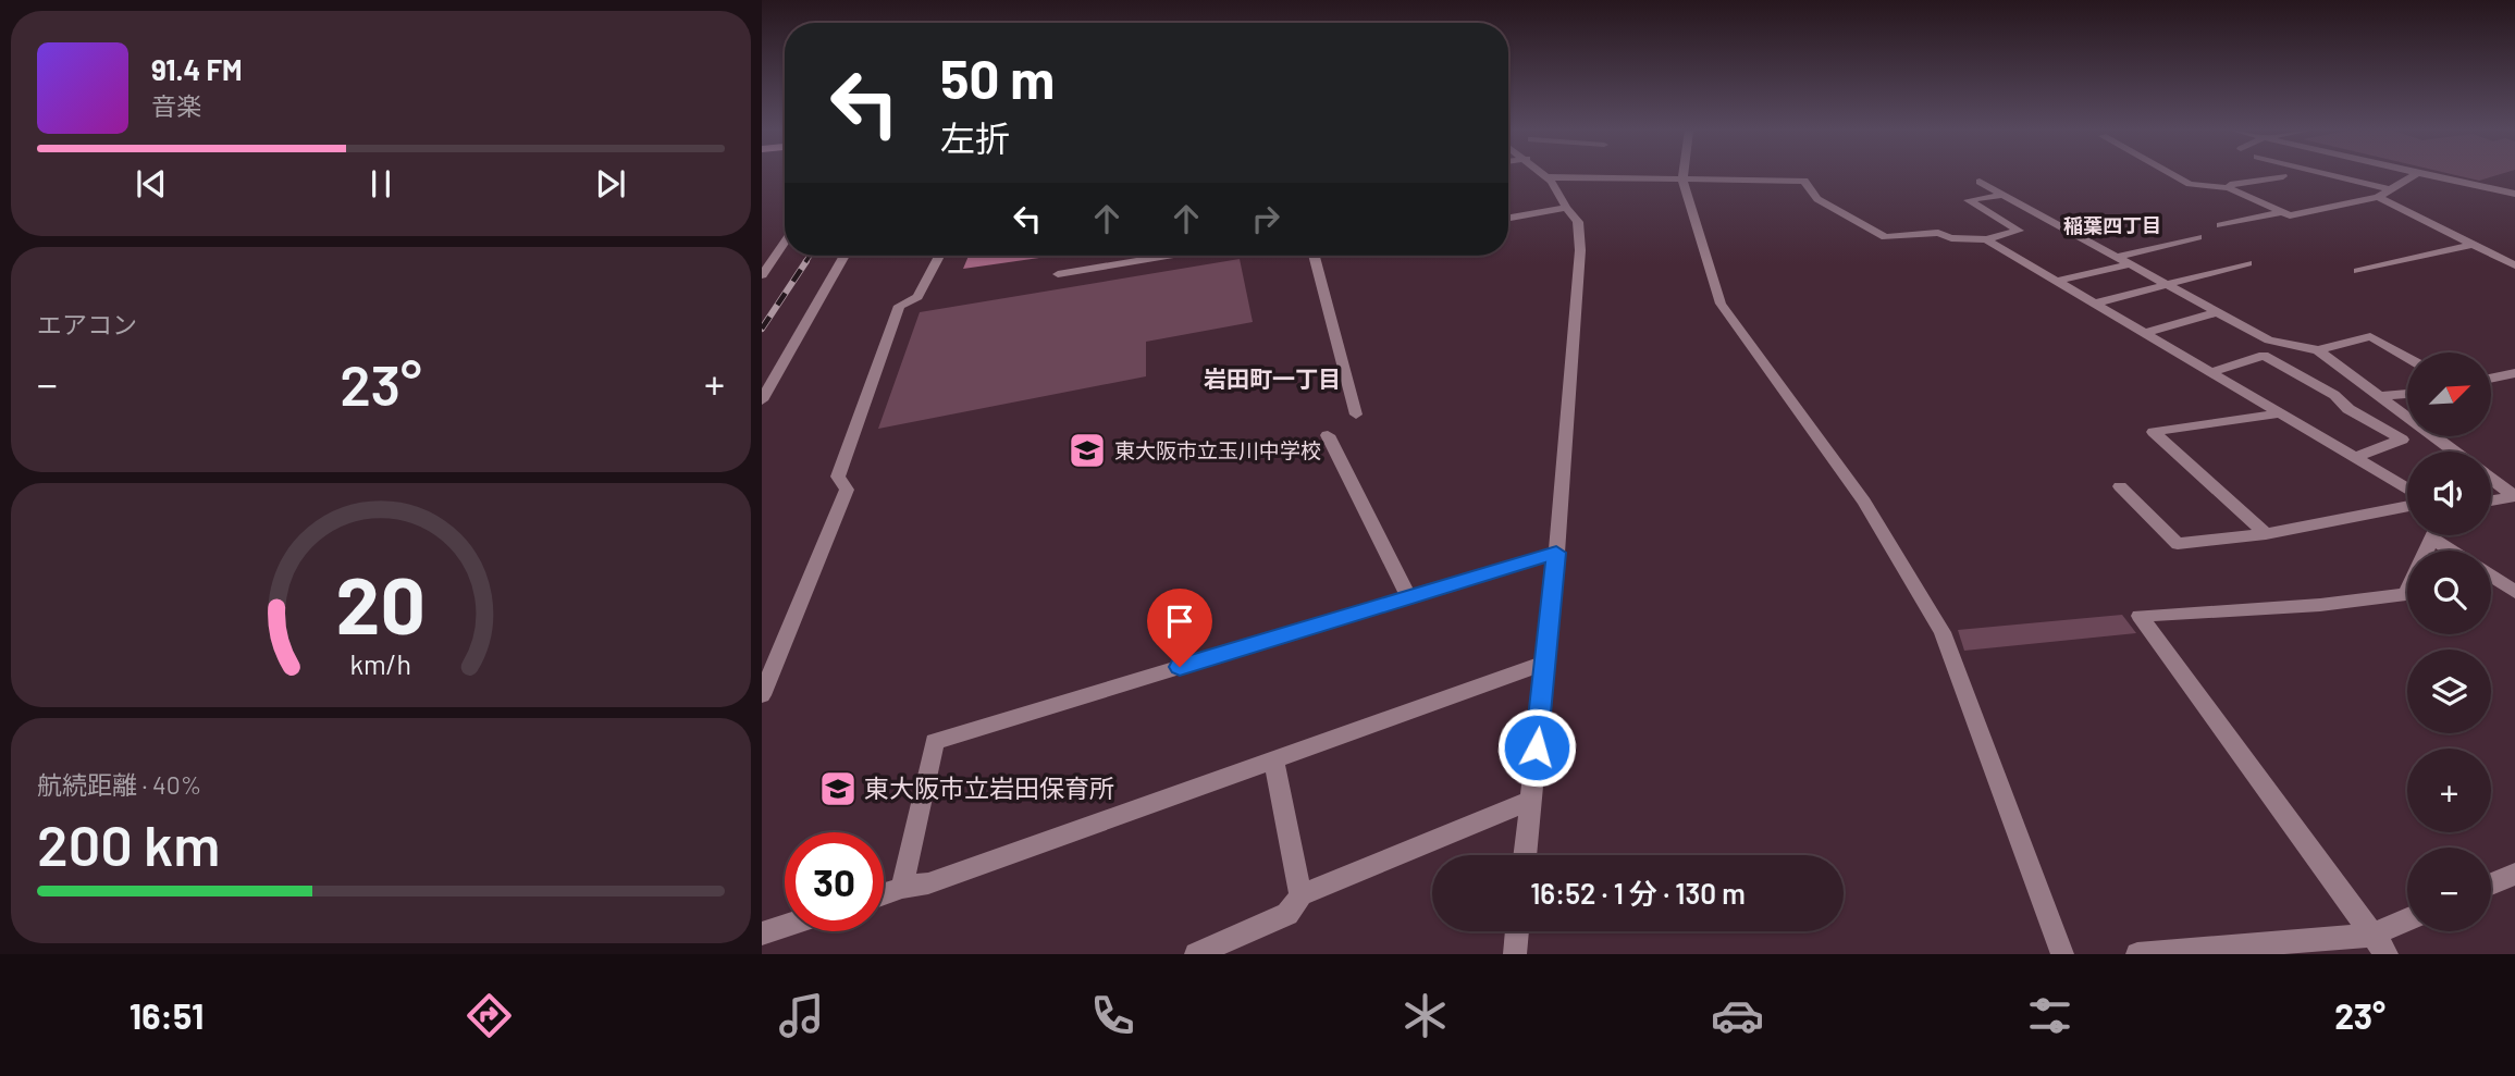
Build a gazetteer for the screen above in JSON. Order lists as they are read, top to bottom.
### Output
{
  "districts": ["稲葉四丁目", "岩田町一丁目"],
  "places": {
    "school or university": ["東大阪市立玉川中学校", "東大阪市立岩田保育所"]
  },
  "north": "top right",
  "page": {
    "turn": ["50 m", "左折"],
    "song": ["91.4 FM", "音楽"],
    "tile": [
      "エアコン",
      ["航続距離 · 40%", "200 km"]
    ],
    "heat": ["−", "23°", "+"],
    "map_buttons": ["+", "−"],
    "limit": "30",
    "trip": "16:52 · 1 分 · 130 m",
    "tabs": ["16:51", "23°"],
    "gauge": ["20", "km/h"]
  }
}
